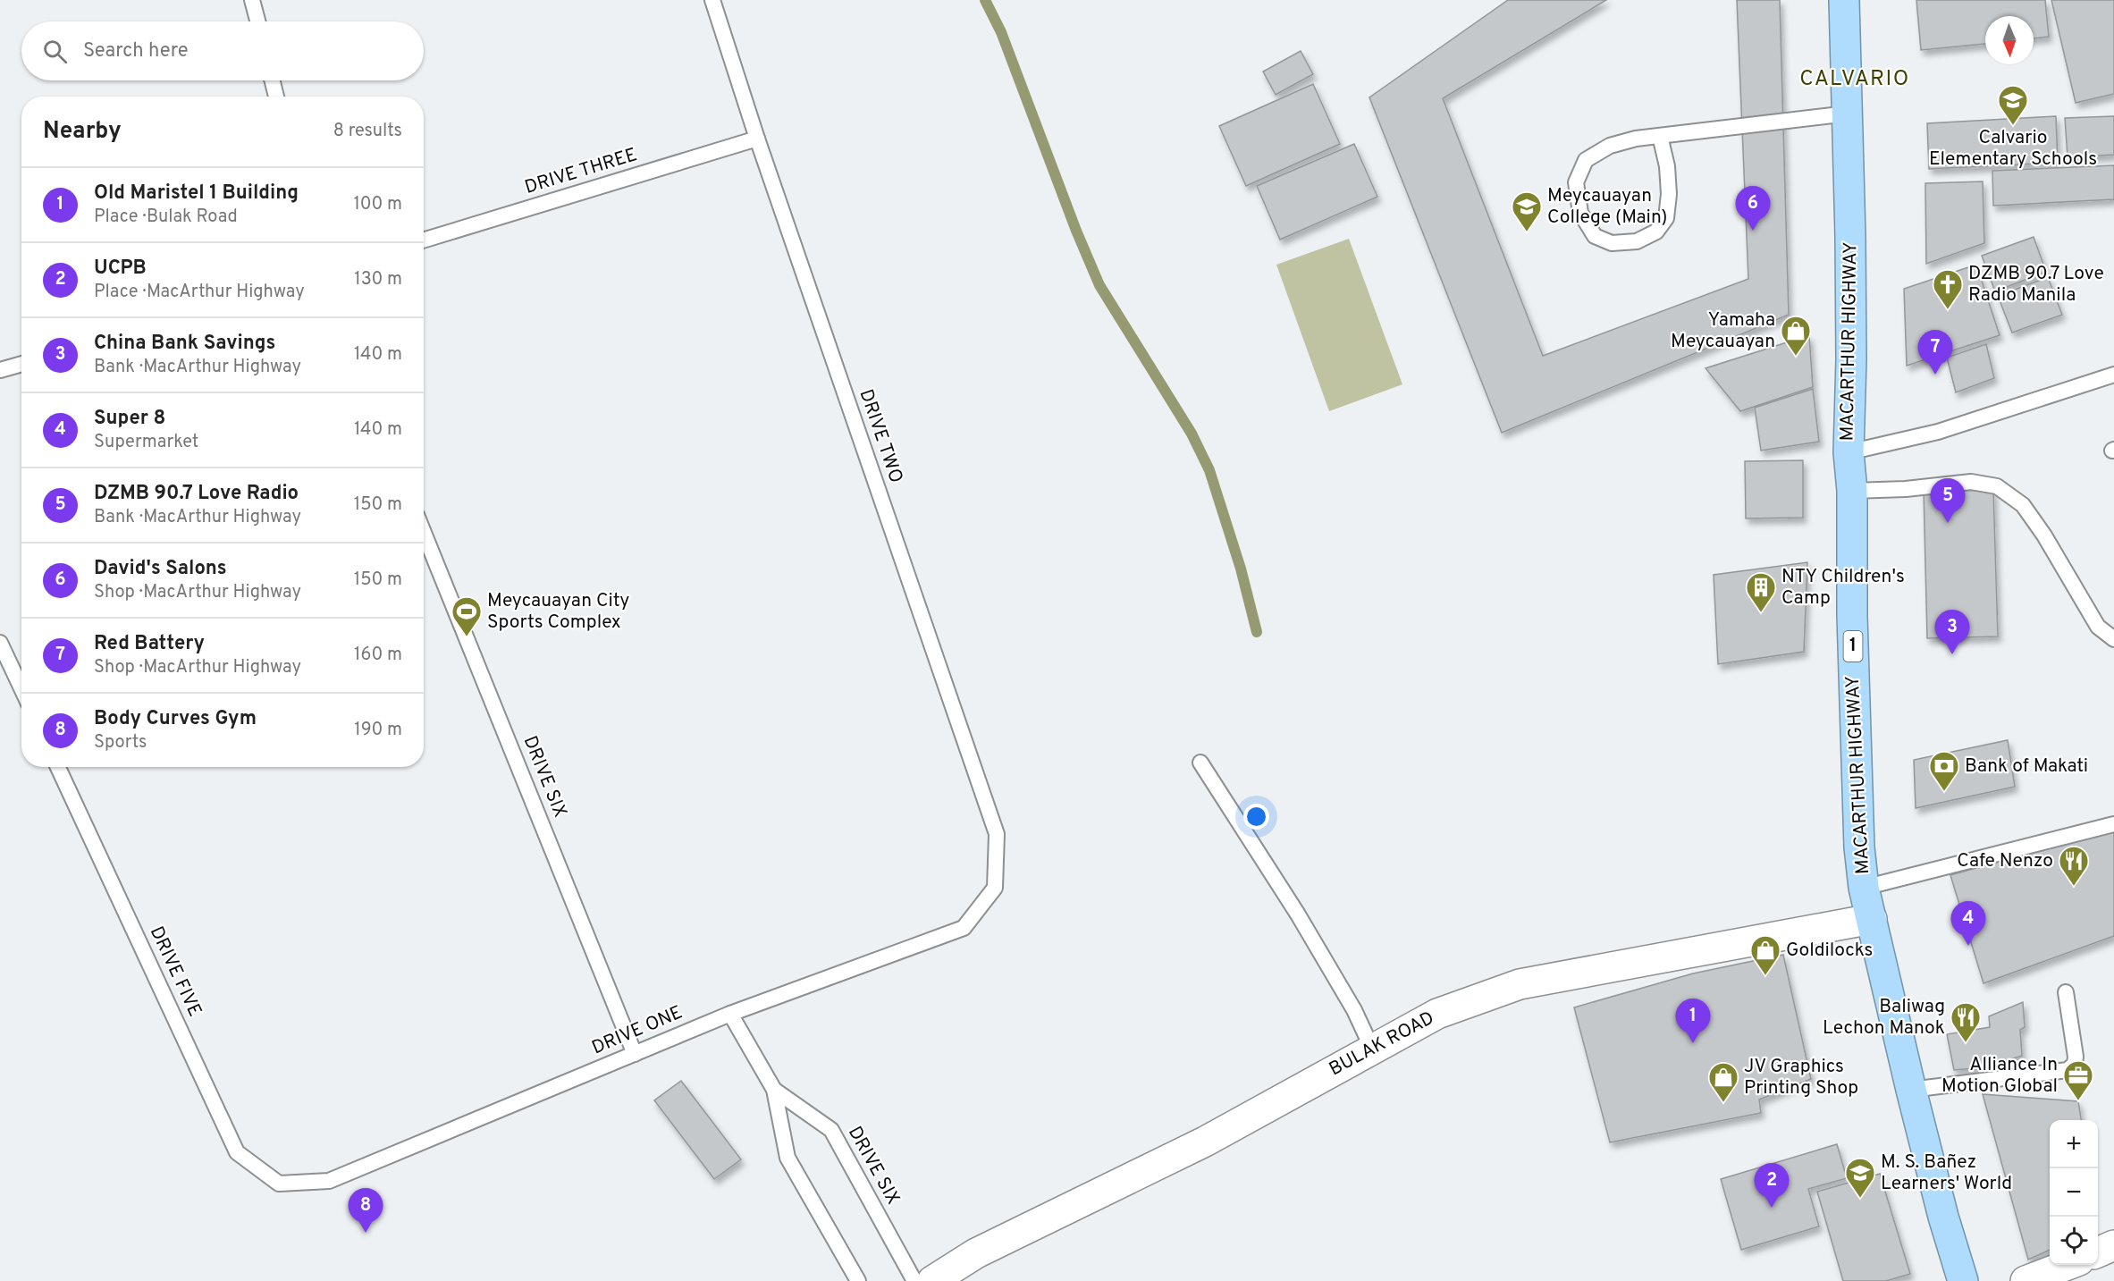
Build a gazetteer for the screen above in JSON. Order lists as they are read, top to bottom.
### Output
{
  "streets": {
    "highway": ["MACARTHUR HIGHWAY", "1"],
    "street": ["BULAK ROAD"],
    "lane": [
      "DRIVE THREE",
      "DRIVE TWO",
      "DRIVE SIX",
      "DRIVE FIVE",
      "DRIVE ONE"
    ]
  },
  "crossings": [
    ["DRIVE THREE", "DRIVE TWO"],
    ["MACARTHUR HIGHWAY", "BULAK ROAD"],
    ["DRIVE TWO", "DRIVE ONE"],
    ["DRIVE SIX", "DRIVE ONE"],
    ["DRIVE FIVE", "DRIVE ONE"]
  ],
  "districts": ["CALVARIO"],
  "places": {
    "school or university": ["Calvario Elementary Schools", "Meycauayan College (Main)", "M. S. Bañez Learners' World"],
    "church": ["DZMB 90.7 Love Radio Manila"],
    "shop": ["Yamaha Meycauayan", "Goldilocks", "JV Graphics Printing Shop"],
    "building": ["NTY Children's Camp"],
    "sports": ["Meycauayan City Sports Complex"],
    "bank": ["Bank of Makati"],
    "restaurant": ["Cafe Nenzo", "Baliwag Lechon Manok"],
    "office": ["Alliance In Motion Global"]
  },
  "north": "bottom",
  "page": {
    "search": "Search here",
    "heading": ["Nearby", "8 results"],
    "list": [
      {
        "mark": "1",
        "name": "Old Maristel 1 Building",
        "note": "Place · Bulak Road",
        "value": "100 m"
      },
      {
        "mark": "2",
        "name": "UCPB",
        "note": "Place · MacArthur Highway",
        "value": "130 m"
      },
      {
        "mark": "3",
        "name": "China Bank Savings",
        "note": "Bank · MacArthur Highway",
        "value": "140 m"
      },
      {
        "mark": "4",
        "name": "Super 8",
        "note": "Supermarket",
        "value": "140 m"
      },
      {
        "mark": "5",
        "name": "DZMB 90.7 Love Radio",
        "note": "Bank · MacArthur Highway",
        "value": "150 m"
      },
      {
        "mark": "6",
        "name": "David's Salons",
        "note": "Shop · MacArthur Highway",
        "value": "150 m"
      },
      {
        "mark": "7",
        "name": "Red Battery",
        "note": "Shop · MacArthur Highway",
        "value": "160 m"
      },
      {
        "mark": "8",
        "name": "Body Curves Gym",
        "note": "Sports",
        "value": "190 m"
      }
    ],
    "pins": [
      "6",
      "7",
      "5",
      "3",
      "4",
      "1",
      "2",
      "8"
    ],
    "map_buttons": ["+", "−"]
  }
}
